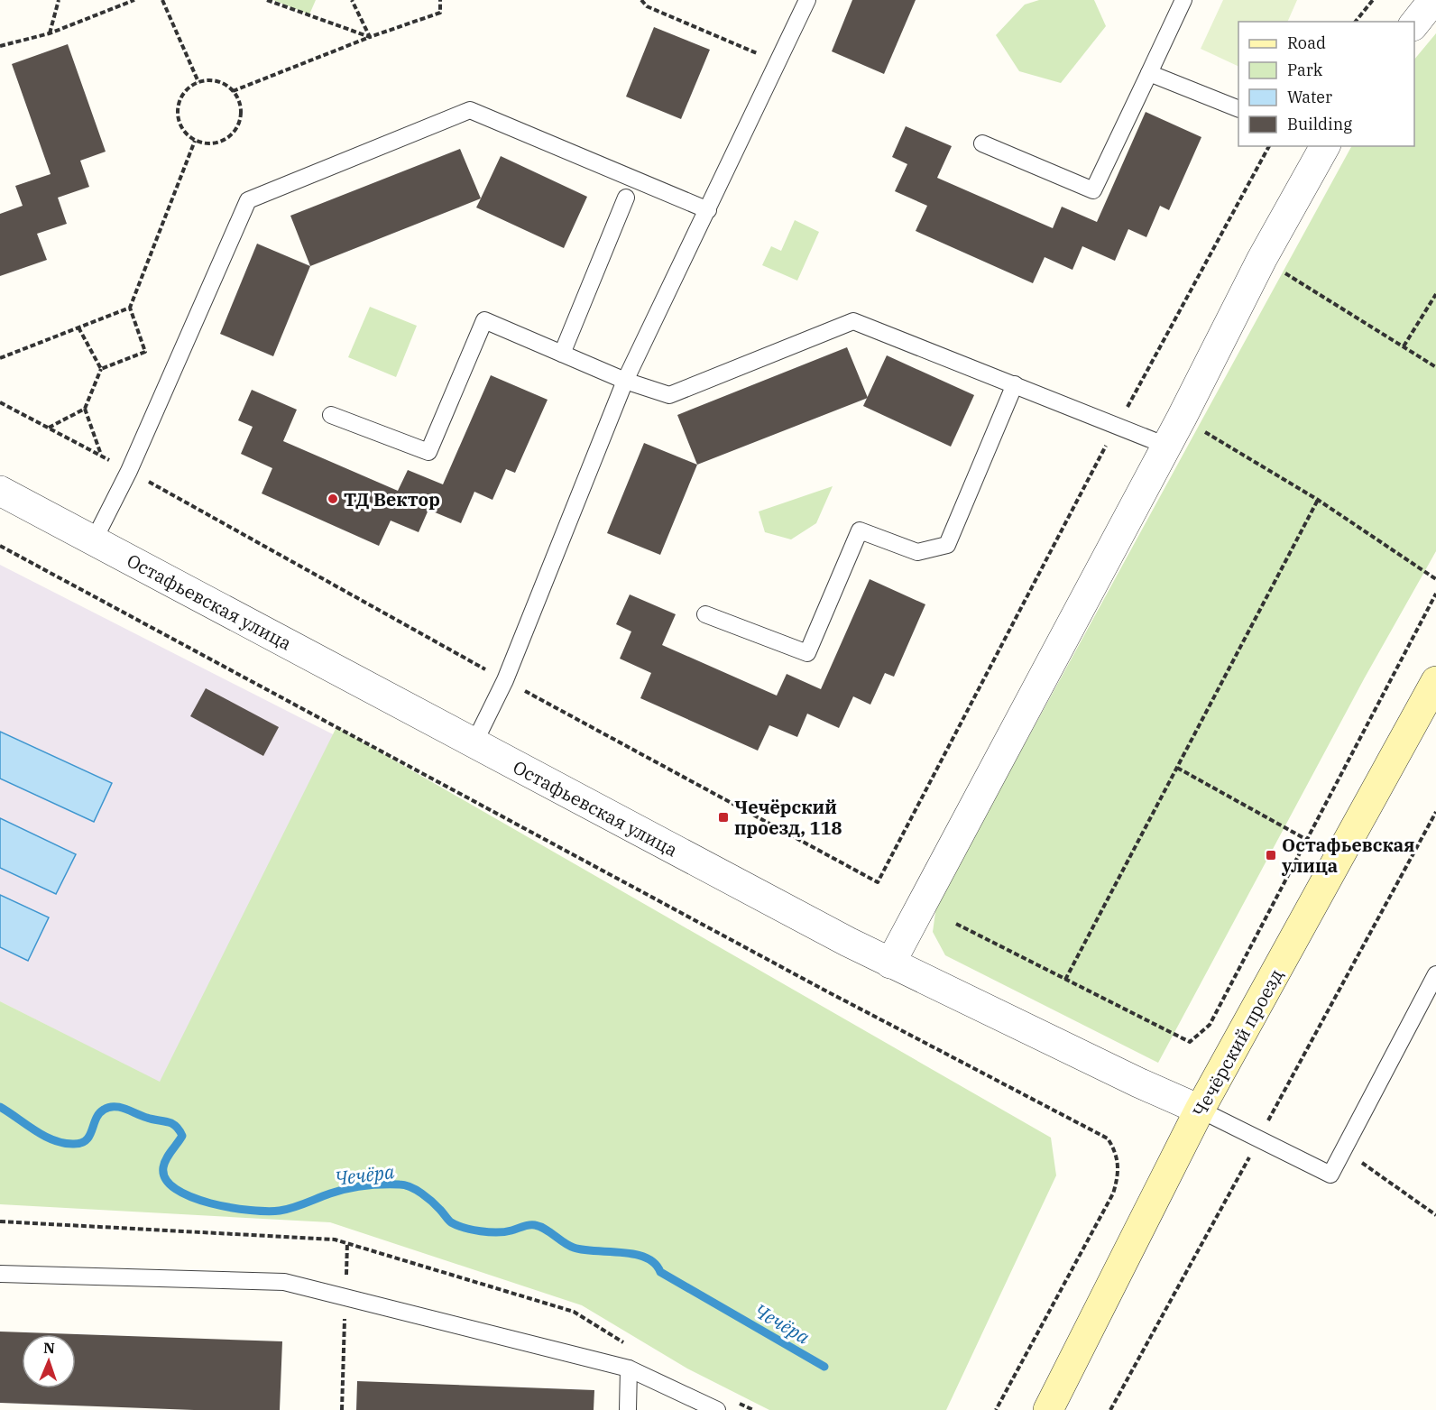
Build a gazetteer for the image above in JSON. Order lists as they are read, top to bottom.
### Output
{
  "streets": {
    "main road": ["Чечёрский проезд"],
    "street": ["Остафьевская улица"]
  },
  "crossings": [
    ["Остафьевская улица", "Чечёрский проезд"]
  ],
  "water": ["Чечёра"],
  "places": {
    "other": ["ТД Вектор"],
    "transit": ["Чечёрский проезд, 118", "Остафьевская улица"]
  },
  "legend": [
    "Road",
    "Park",
    "Water",
    "Building"
  ],
  "north": "top"
}
